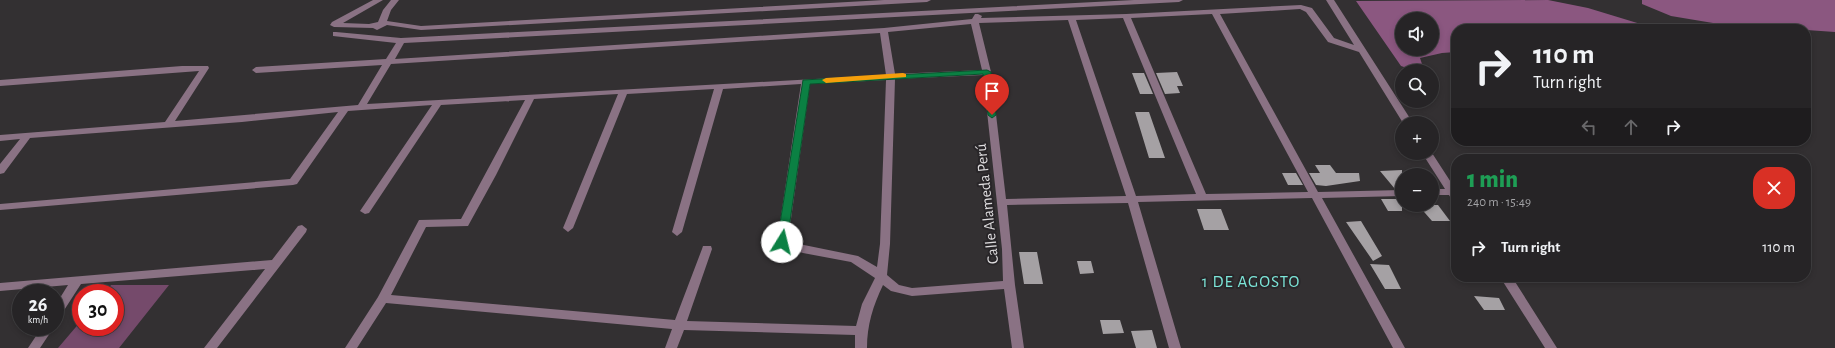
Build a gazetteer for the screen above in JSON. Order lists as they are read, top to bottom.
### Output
{
  "streets": {
    "street": ["Calle Alameda Perú"]
  },
  "districts": ["1 DE AGOSTO"],
  "page": {
    "map_buttons": ["+", "−"],
    "turn": ["110 m", "Turn right"],
    "heading": ["1 min", "240 m · 15:49"],
    "list": [
      {
        "name": "Turn right",
        "value": "110 m"
      }
    ],
    "speed": "26 km/h",
    "limit": "30"
  }
}
